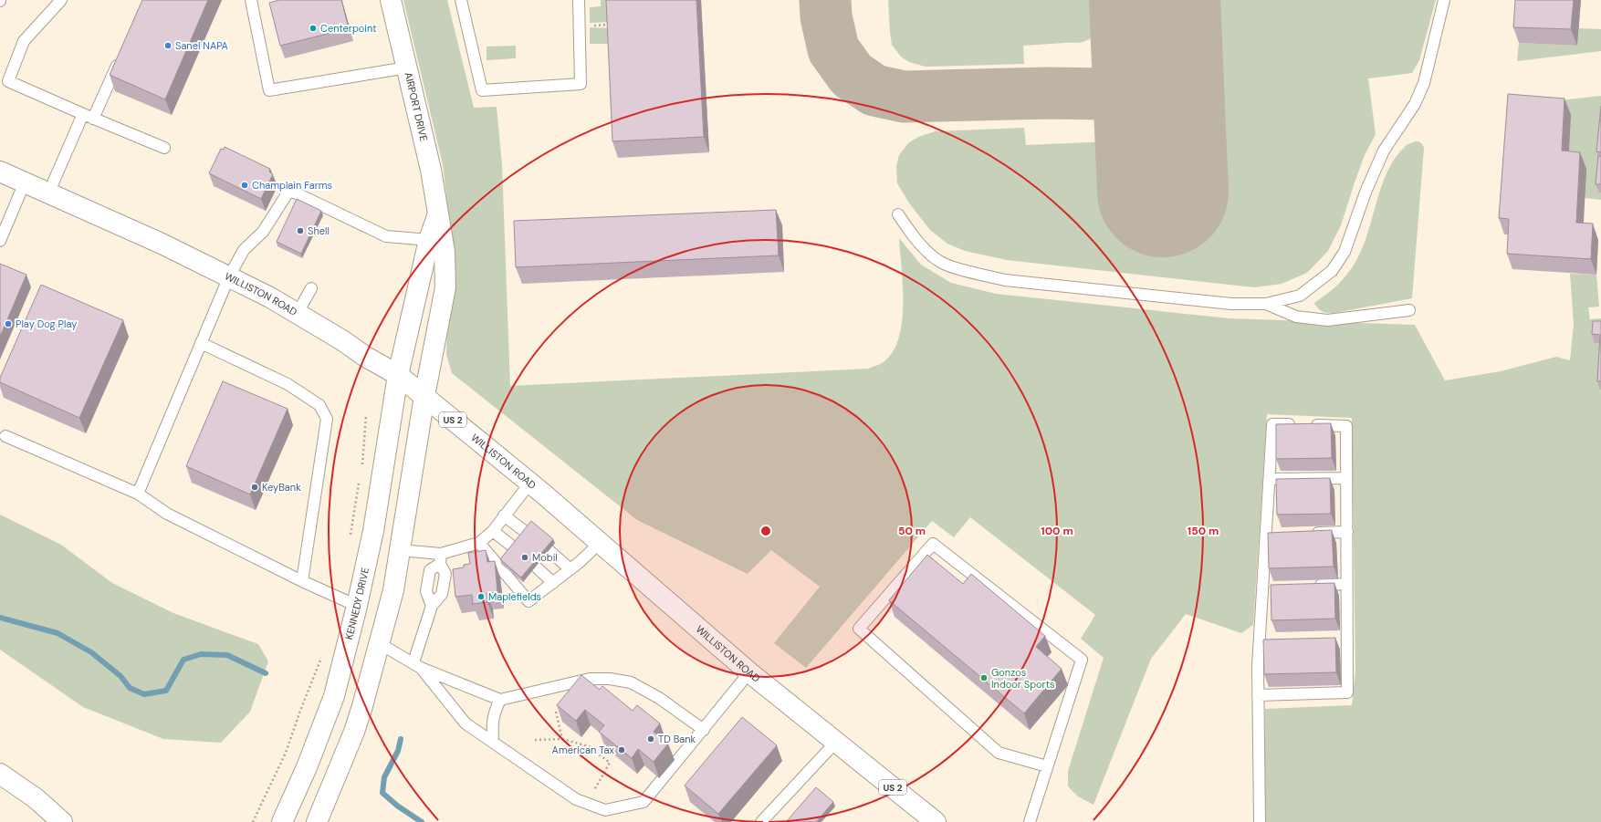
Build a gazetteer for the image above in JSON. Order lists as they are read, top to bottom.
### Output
{
  "streets": {
    "main road": [
      "AIRPORT DRIVE",
      "WILLISTON ROAD",
      "US 2",
      "KENNEDY DRIVE"
    ]
  },
  "crossings": [
    ["AIRPORT DRIVE", "WILLISTON ROAD"],
    ["AIRPORT DRIVE", "KENNEDY DRIVE"],
    ["WILLISTON ROAD", "KENNEDY DRIVE"]
  ],
  "places": [
    "Centerpoint",
    "Sanel NAPA",
    "Champlain Farms",
    "Shell",
    "Play Dog Play",
    "KeyBank",
    "Mobil",
    "Maplefields",
    "Gonzos Indoor Sports",
    "TD Bank",
    "American Tax"
  ],
  "rings": ["50 m", "100 m", "150 m"]
}
